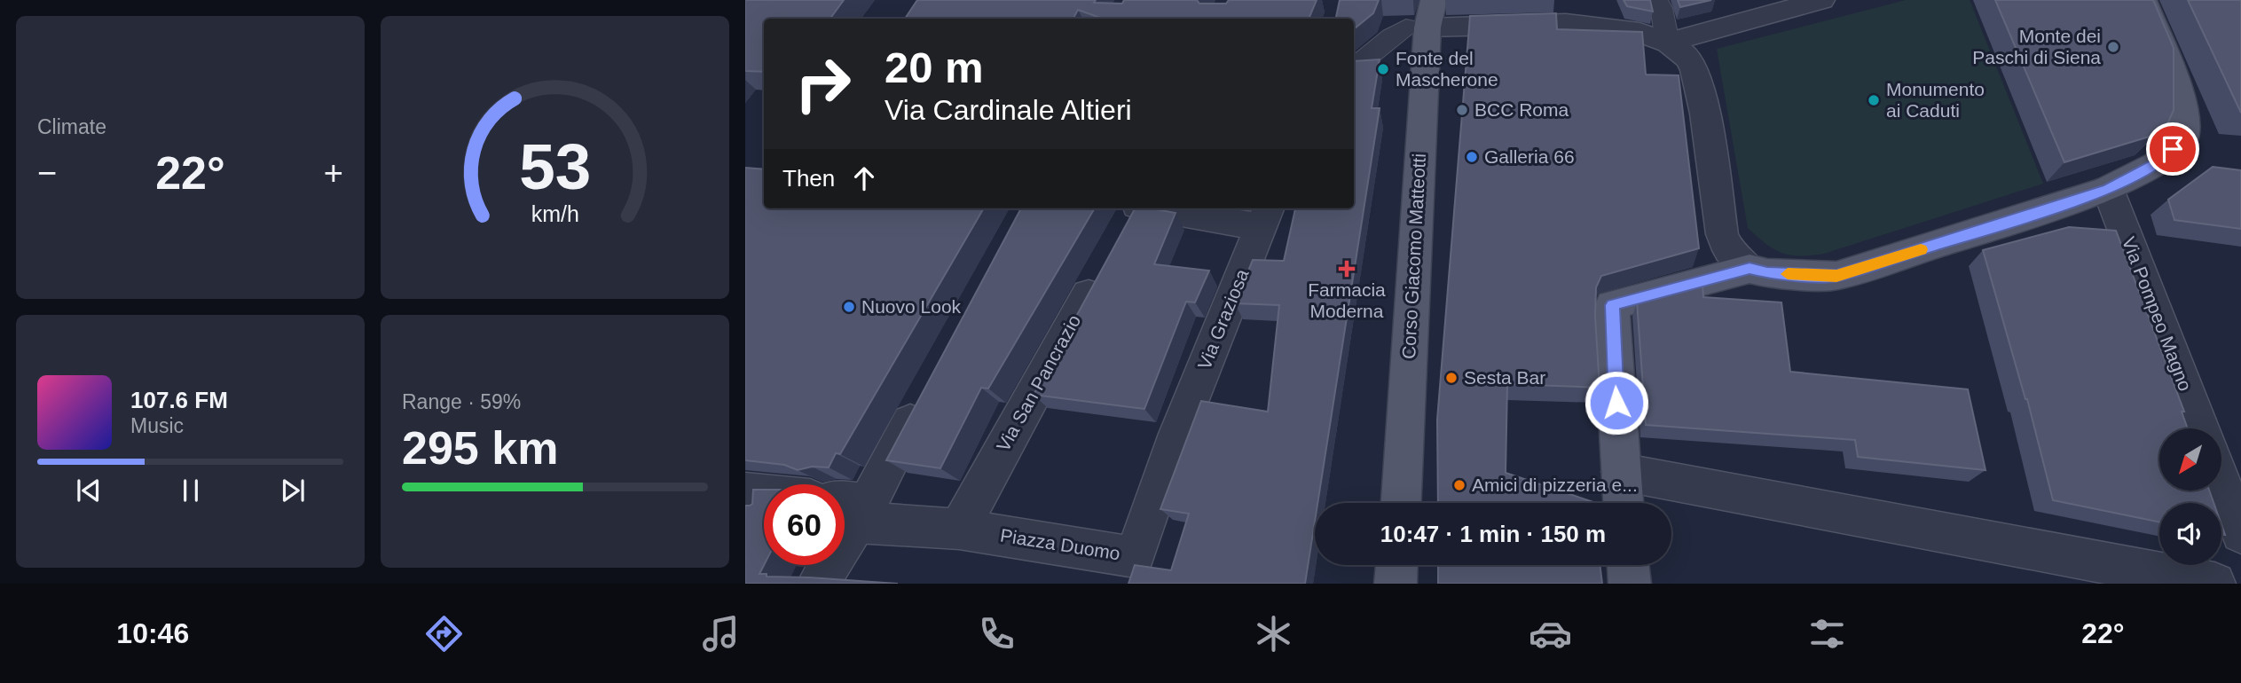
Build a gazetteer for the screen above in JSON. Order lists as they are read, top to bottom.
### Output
{
  "streets": {
    "main road": ["Corso Giacomo Matteotti"],
    "street": [
      "Via Pompeo Magno",
      "Via Graziosa",
      "Via San Pancrazio",
      "Piazza Duomo"
    ]
  },
  "crossings": [
    ["Via Graziosa", "Piazza Duomo"],
    ["Via San Pancrazio", "Piazza Duomo"]
  ],
  "places": {
    "other": [
      "Monte dei Paschi di Siena",
      "Fonte del Mascherone",
      "Monumento ai Caduti",
      "BCC Roma",
      "Galleria 66",
      "Nuovo Look",
      "Sesta Bar",
      "Amici di pizzeria e..."
    ],
    "health": ["Farmacia Moderna"]
  },
  "north": "bottom left",
  "page": {
    "tile": [
      "Climate",
      ["Range · 59%", "295 km"]
    ],
    "turn": ["20 m", "Via Cardinale Altieri"],
    "heat": ["−", "22°", "+"],
    "then": "Then",
    "song": ["107.6 FM", "Music"],
    "limit": "60",
    "trip": "10:47 · 1 min · 150 m",
    "tabs": ["10:46", "22°"],
    "gauge": ["53", "km/h"]
  }
}
